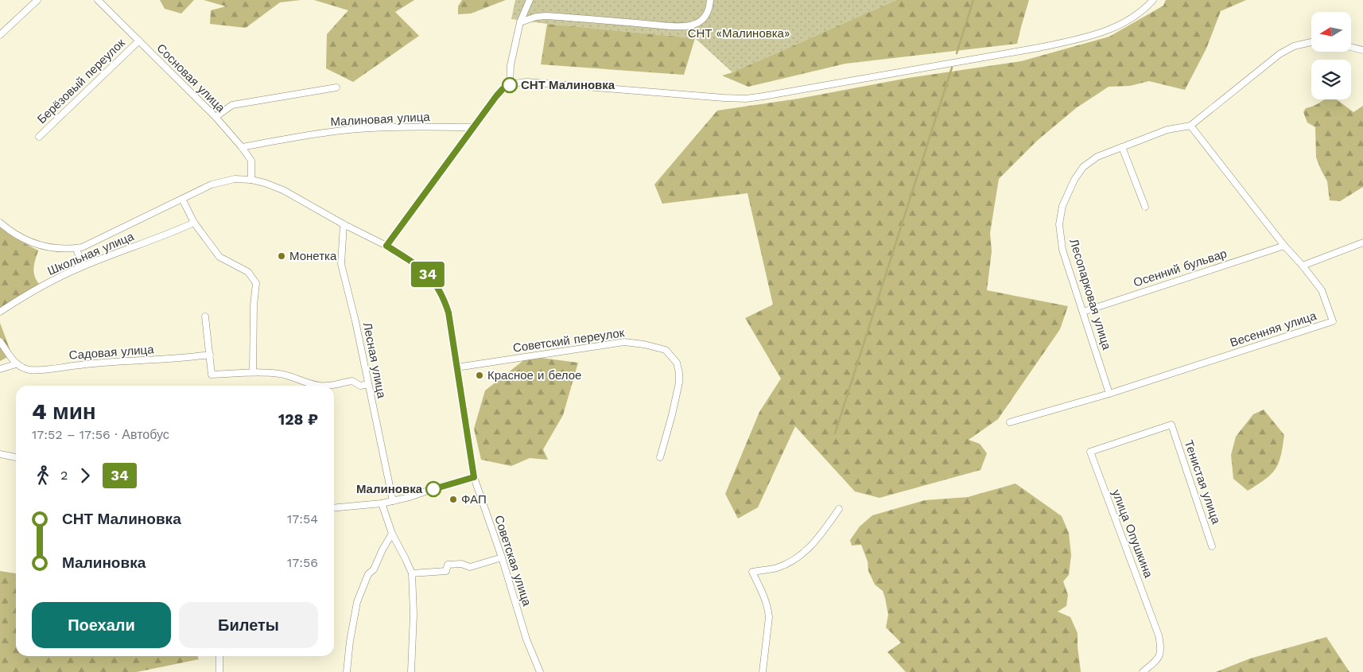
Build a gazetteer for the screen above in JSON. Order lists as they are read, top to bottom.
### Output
{
  "streets": {
    "street": [
      "Сосновая улица",
      "Берёзовый переулок",
      "Малиновая улица",
      "Школьная улица",
      "Осенний бульвар",
      "Лесопарковая улица",
      "Весенняя улица",
      "Советский переулок",
      "Садовая улица",
      "Лесная улица",
      "Тенистая улица",
      "улица Опушкина",
      "Советская улица"
    ]
  },
  "crossings": [
    ["Сосновая улица", "Берёзовый переулок"],
    ["Сосновая улица", "Малиновая улица"],
    ["Сосновая улица", "Советская улица"],
    ["Осенний бульвар", "Лесопарковая улица"],
    ["Осенний бульвар", "Весенняя улица"],
    ["Лесопарковая улица", "Весенняя улица"],
    ["Советский переулок", "Советская улица"],
    ["Лесная улица", "Советская улица"],
    ["Тенистая улица", "улица Опушкина"]
  ],
  "parks": ["СНТ «Малиновка»"],
  "places": [
    "СНТ Малиновка",
    "Монетка",
    "Красное и белое",
    "Малиновка",
    "ФАП"
  ],
  "lines": ["bus line 34"],
  "north": "left",
  "page": {
    "on_map": "34",
    "heading": ["4 мин", "17:52 – 17:56 · Автобус", "128 ₽"],
    "legs": ["2", "34"],
    "list": [
      {
        "name": "СНТ Малиновка",
        "value": "17:54"
      },
      {
        "name": "Малиновка",
        "value": "17:56"
      }
    ],
    "buttons": ["Поехали", "Билеты"]
  }
}
